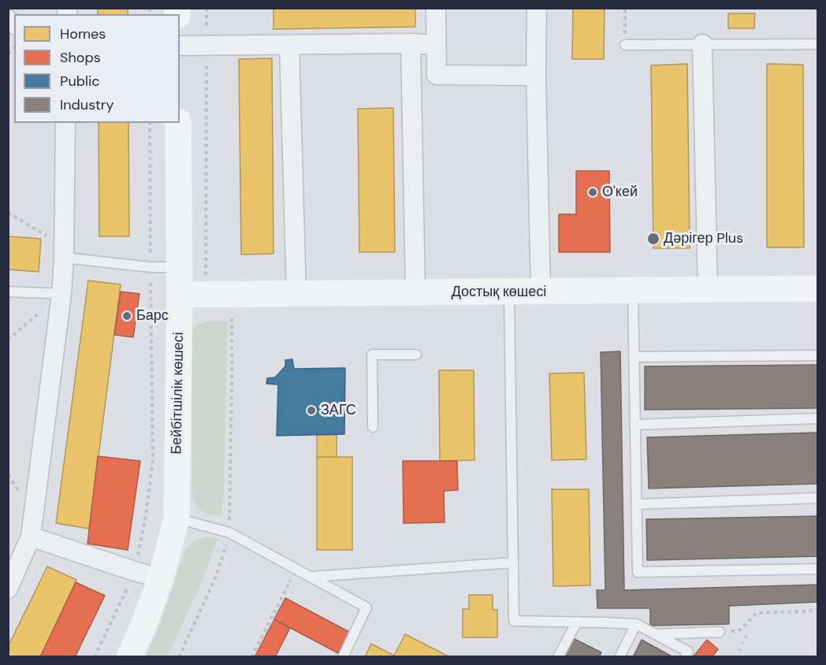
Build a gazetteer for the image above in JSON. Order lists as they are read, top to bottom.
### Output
{
  "streets": {
    "street": ["Достық көшесі", "Бейбітшілік көшесі"]
  },
  "crossings": [
    ["Достық көшесі", "Бейбітшілік көшесі"]
  ],
  "places": [
    "О'кей",
    "Дәрігер Plus",
    "Барс",
    "ЗАГС"
  ],
  "legend": [
    "Homes",
    "Shops",
    "Public",
    "Industry"
  ]
}
